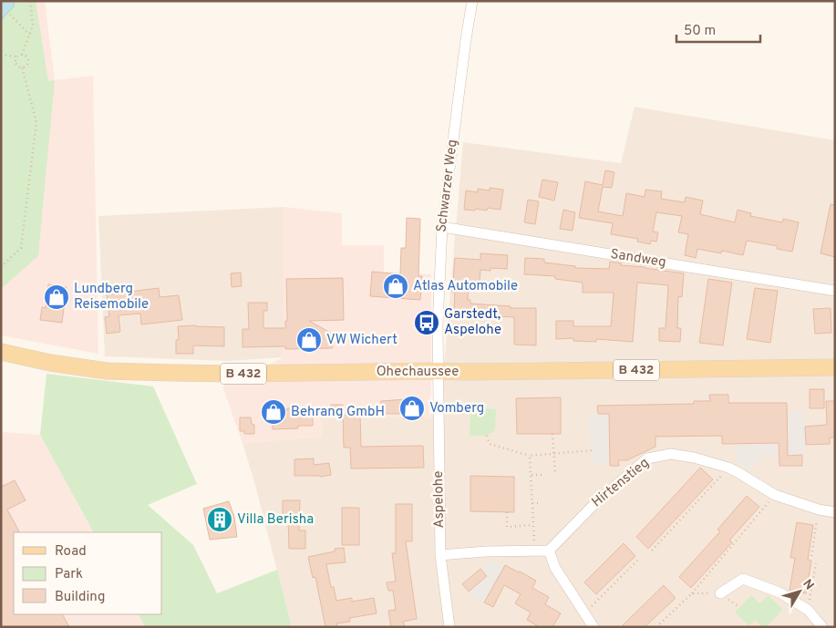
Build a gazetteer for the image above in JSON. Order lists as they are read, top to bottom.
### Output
{
  "streets": {
    "main road": ["B 432", "Ohechaussee"],
    "street": [
      "Schwarzer Weg",
      "Sandweg",
      "Hirtenstieg",
      "Aspelohe"
    ]
  },
  "crossings": [
    ["Schwarzer Weg", "Sandweg"],
    ["Schwarzer Weg", "Ohechaussee"],
    ["Schwarzer Weg", "Aspelohe"],
    ["Ohechaussee", "Aspelohe"]
  ],
  "places": {
    "shop": [
      "Atlas Automobile",
      "Lundberg Reisemobile",
      "VW Wichert",
      "Vomberg",
      "Behrang GmbH"
    ],
    "bus stop": ["Garstedt, Aspelohe"],
    "building": ["Villa Berisha"]
  },
  "legend": ["Road", "Park", "Building"],
  "scale_bar": "50 m",
  "north": "top right"
}
